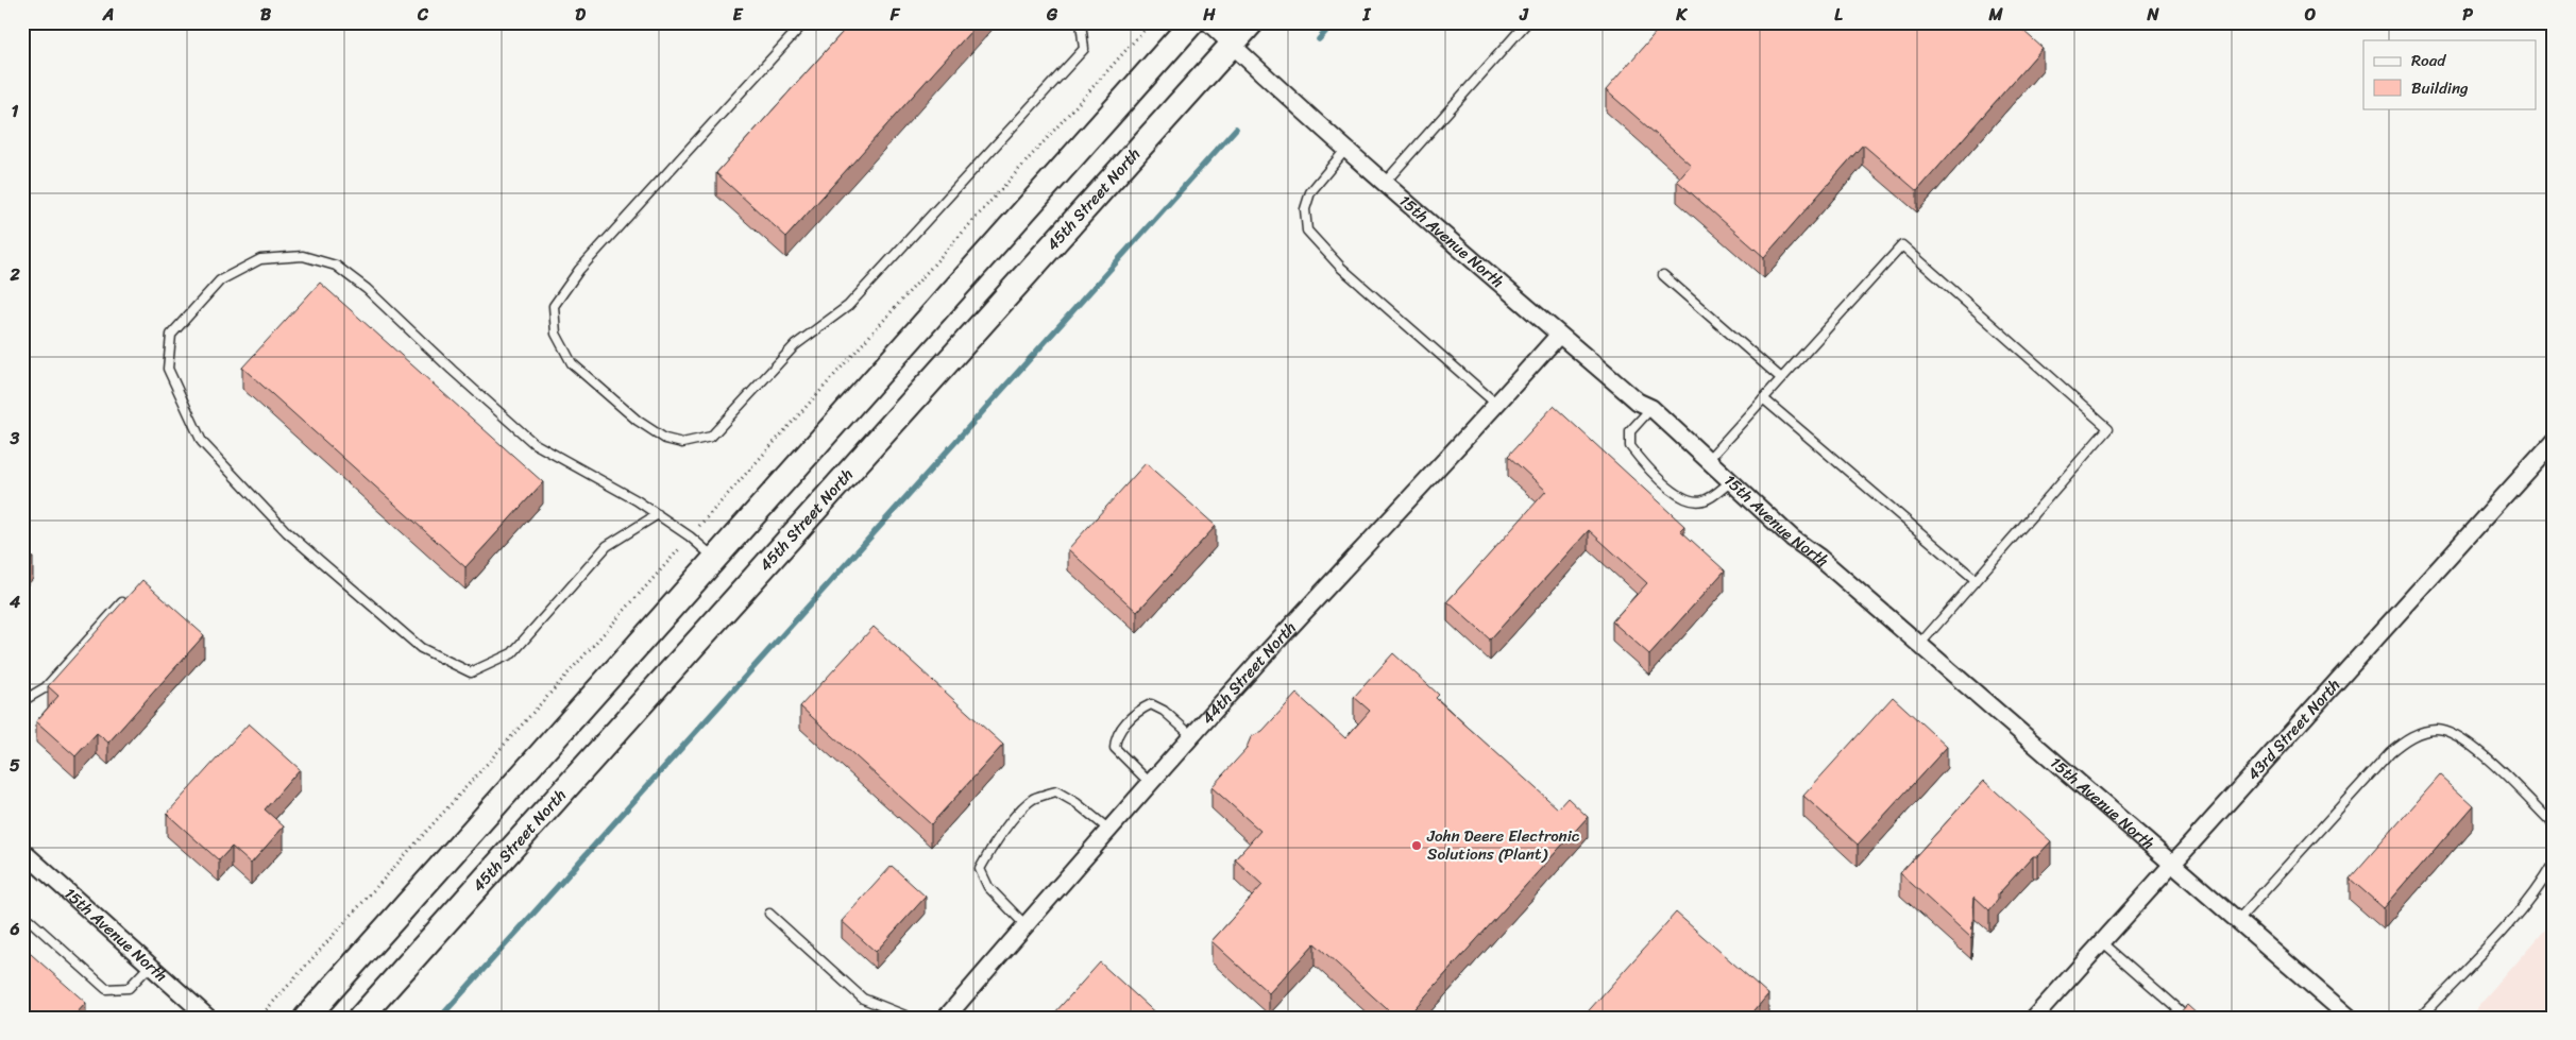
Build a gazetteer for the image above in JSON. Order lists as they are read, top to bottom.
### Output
{
  "streets": {
    "main road": ["45th Street North"],
    "street": ["15th Avenue North", "44th Street North", "43rd Street North"]
  },
  "crossings": [
    ["45th Street North", "15th Avenue North"],
    ["15th Avenue North", "44th Street North"],
    ["15th Avenue North", "43rd Street North"]
  ],
  "places": ["John Deere Electronic Solutions (Plant)"],
  "legend": ["Road", "Building"],
  "grid": {
    "columns": [
      "A",
      "B",
      "C",
      "D",
      "E",
      "F",
      "G",
      "H",
      "I",
      "J",
      "K",
      "L",
      "M",
      "N",
      "O",
      "P"
    ],
    "rows": [
      "1",
      "2",
      "3",
      "4",
      "5",
      "6"
    ]
  }
}
